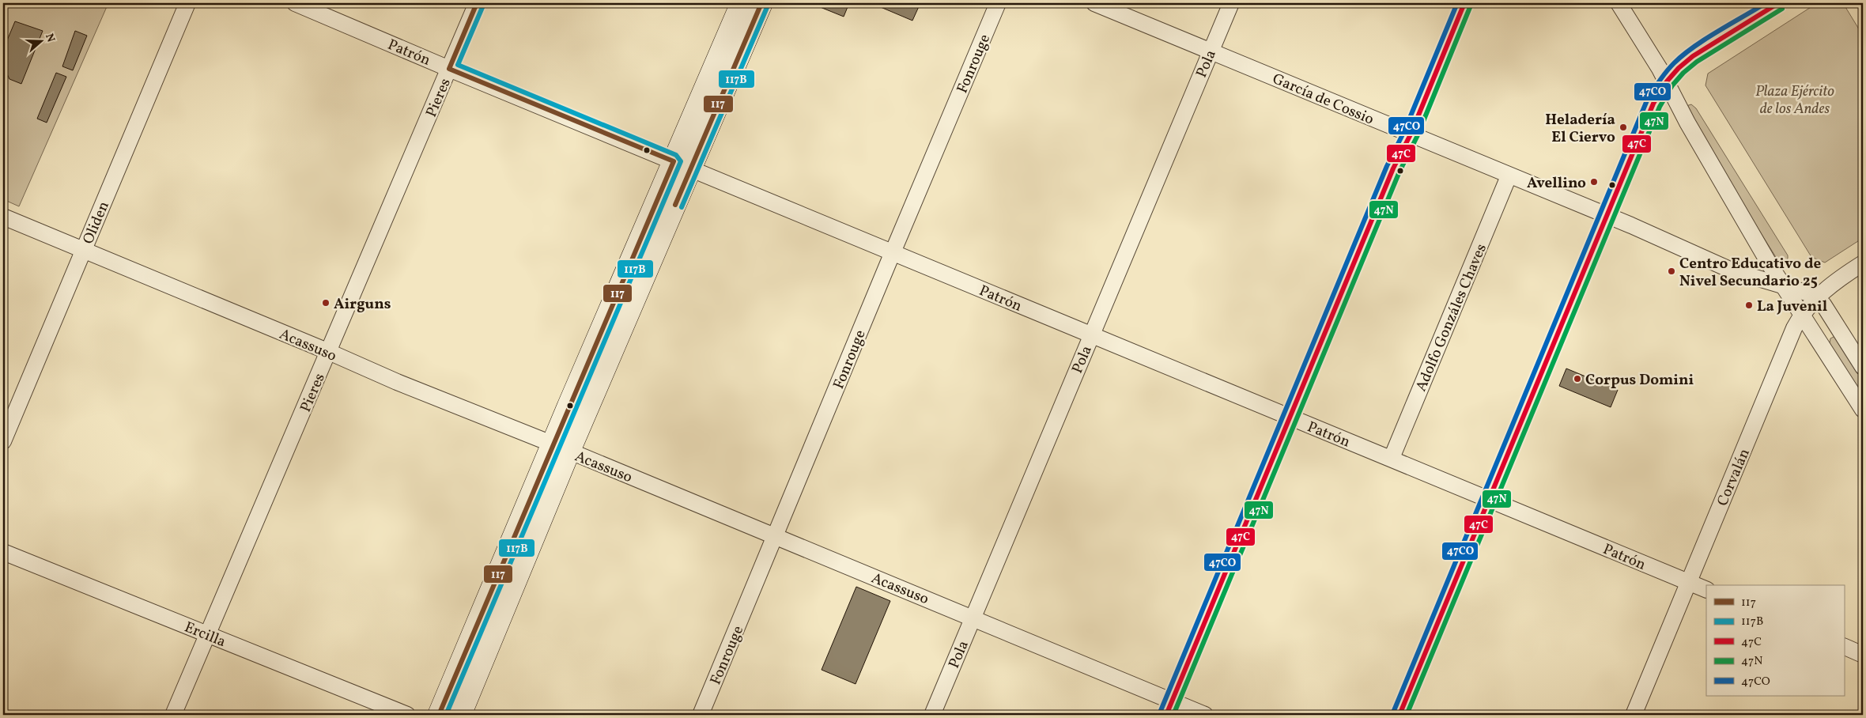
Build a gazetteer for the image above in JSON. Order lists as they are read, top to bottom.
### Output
{
  "streets": {
    "street": [
      "Patrón",
      "Fonrouge",
      "Pola",
      "Pieres",
      "García de Cossio",
      "Oliden",
      "Adolfo Gonzáles Chaves",
      "Acassuso",
      "Corvalán",
      "Ercilla"
    ]
  },
  "crossings": [
    ["Patrón", "Fonrouge"],
    ["Patrón", "Pola"],
    ["Patrón", "Pieres"],
    ["Patrón", "Adolfo Gonzáles Chaves"],
    ["Patrón", "Corvalán"],
    ["Fonrouge", "Acassuso"],
    ["Pola", "García de Cossio"],
    ["Pola", "Acassuso"],
    ["Pieres", "Acassuso"],
    ["Pieres", "Ercilla"],
    ["García de Cossio", "Adolfo Gonzáles Chaves"],
    ["García de Cossio", "Corvalán"],
    ["Oliden", "Acassuso"]
  ],
  "parks": ["Plaza Ejército de los Andes"],
  "places": [
    "Heladería El Ciervo",
    "Avellino",
    "Centro Educativo de Nivel Secundario 25",
    "Airguns",
    "La Juvenil",
    "Corpus Domini"
  ],
  "lines": [
    "transit line 117",
    "transit line 47C",
    "transit line 47CO",
    "transit line 117B",
    "transit line 47N"
  ],
  "legend": [
    "117",
    "117B",
    "47C",
    "47N",
    "47CO"
  ],
  "north": "right"
}
